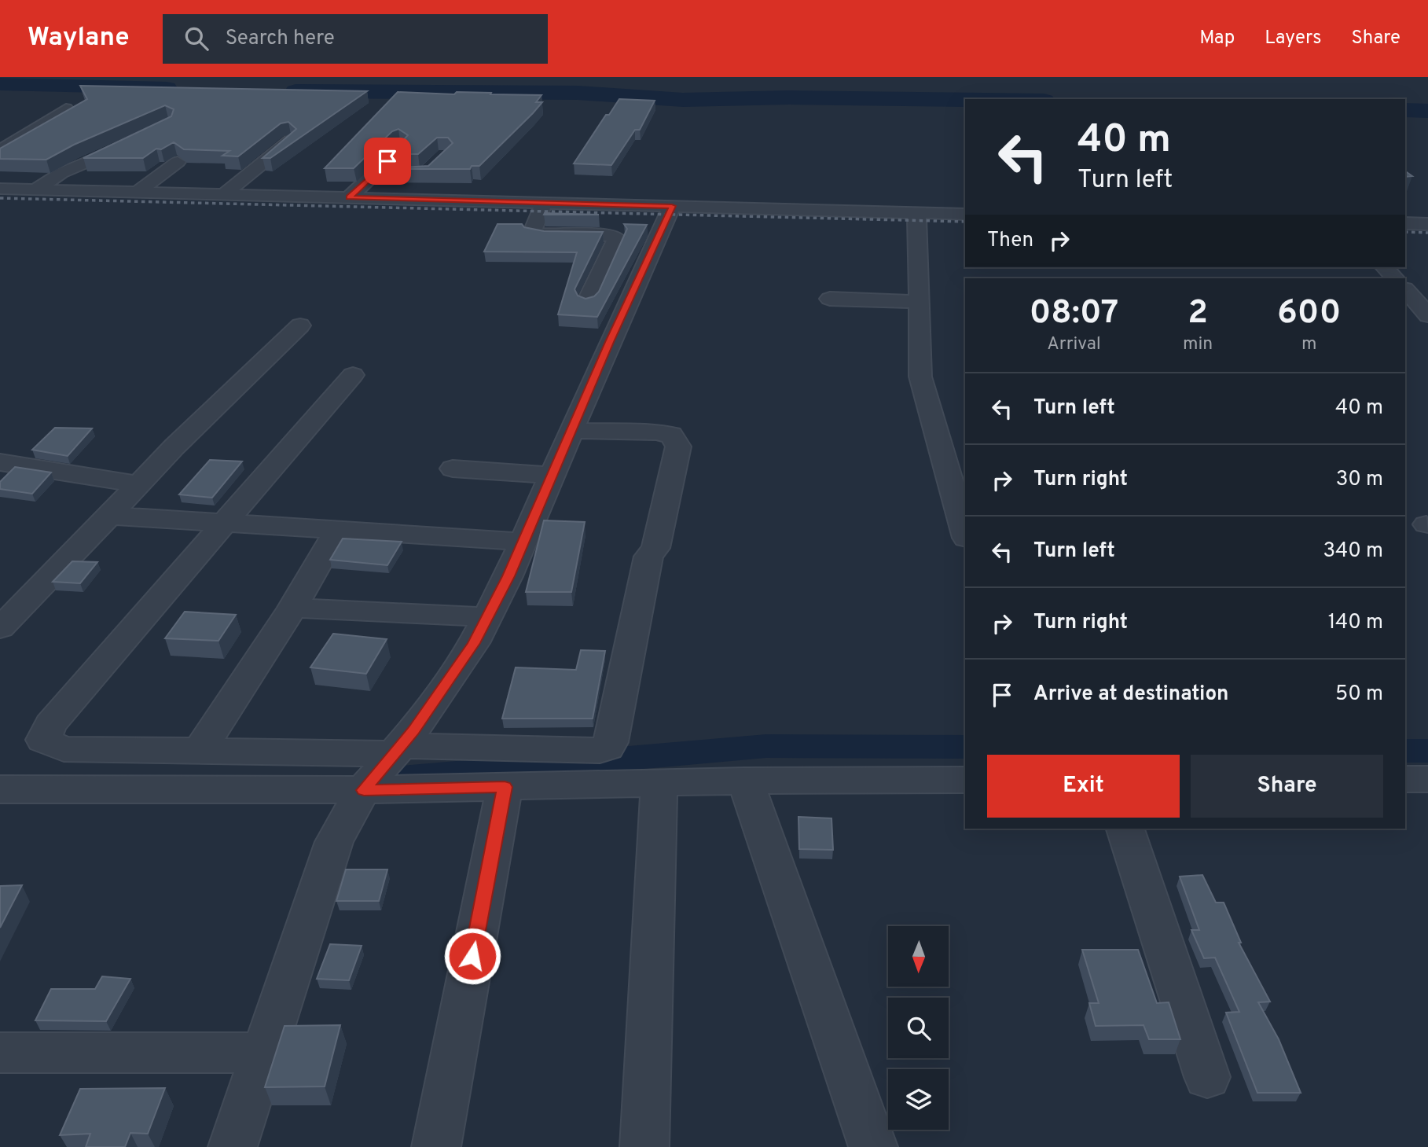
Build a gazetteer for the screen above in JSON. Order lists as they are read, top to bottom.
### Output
{
  "north": "bottom",
  "page": {
    "header": "Waylane",
    "search": "Search here",
    "nav": ["Map", "Layers", "Share"],
    "turn": ["40 m", "Turn left"],
    "then": "Then",
    "eta": [
      "08:07",
      "Arrival",
      "2",
      "min",
      "600",
      "m"
    ],
    "list": [
      {
        "name": "Turn left",
        "value": "40 m"
      },
      {
        "name": "Turn right",
        "value": "30 m"
      },
      {
        "name": "Turn left",
        "value": "340 m"
      },
      {
        "name": "Turn right",
        "value": "140 m"
      },
      {
        "name": "Arrive at destination",
        "value": "50 m"
      }
    ],
    "buttons": ["Exit", "Share"]
  }
}
